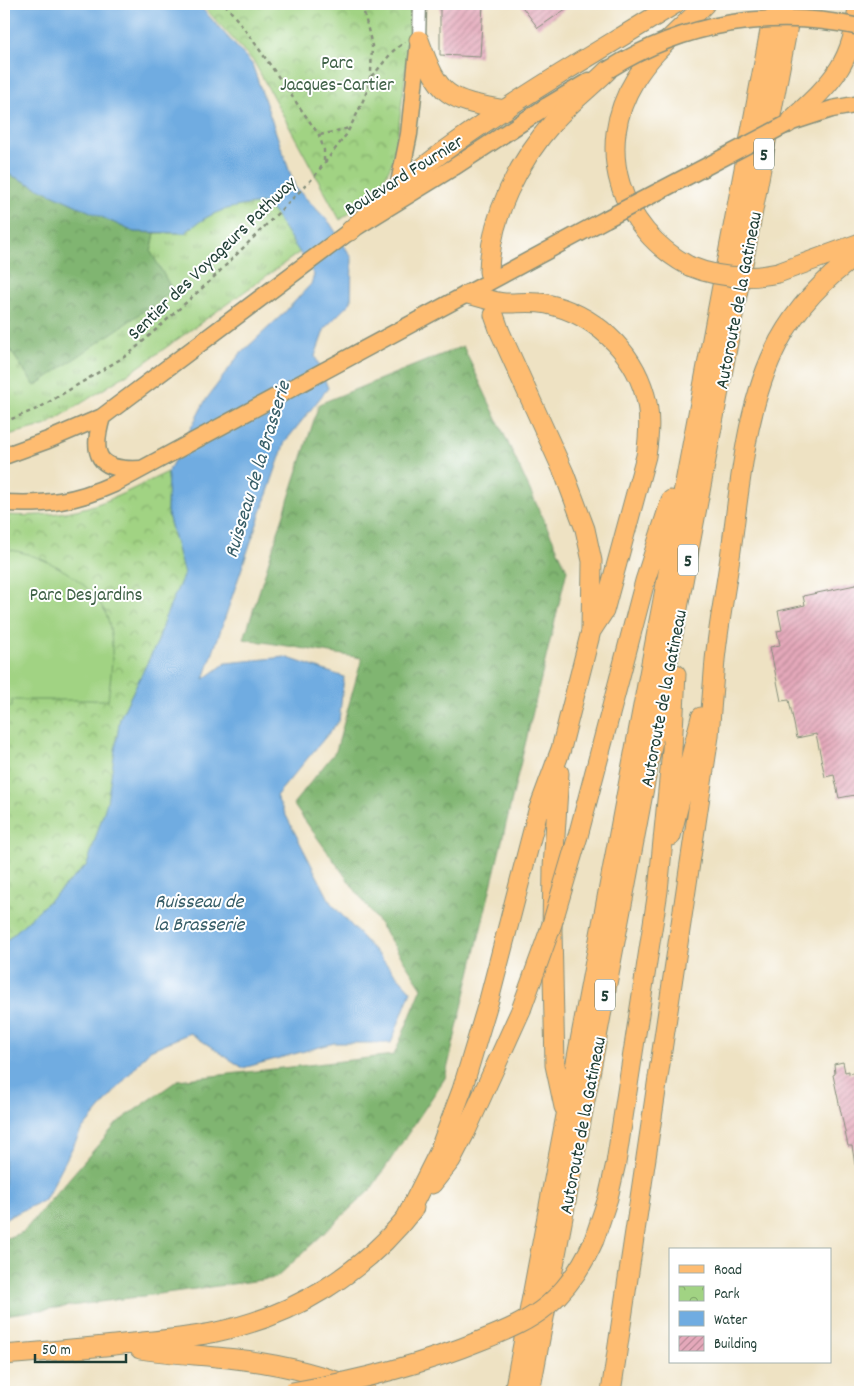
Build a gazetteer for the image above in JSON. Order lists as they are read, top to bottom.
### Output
{
  "streets": {
    "highway": ["5", "Autoroute de la Gatineau"],
    "main road": ["Boulevard Fournier"],
    "path": ["Sentier des Voyageurs Pathway"]
  },
  "water": ["Ruisseau de la Brasserie"],
  "parks": ["Parc Jacques-Cartier", "Parc Desjardins"],
  "legend": [
    "Road",
    "Park",
    "Water",
    "Building"
  ],
  "scale_bar": "50 m"
}
